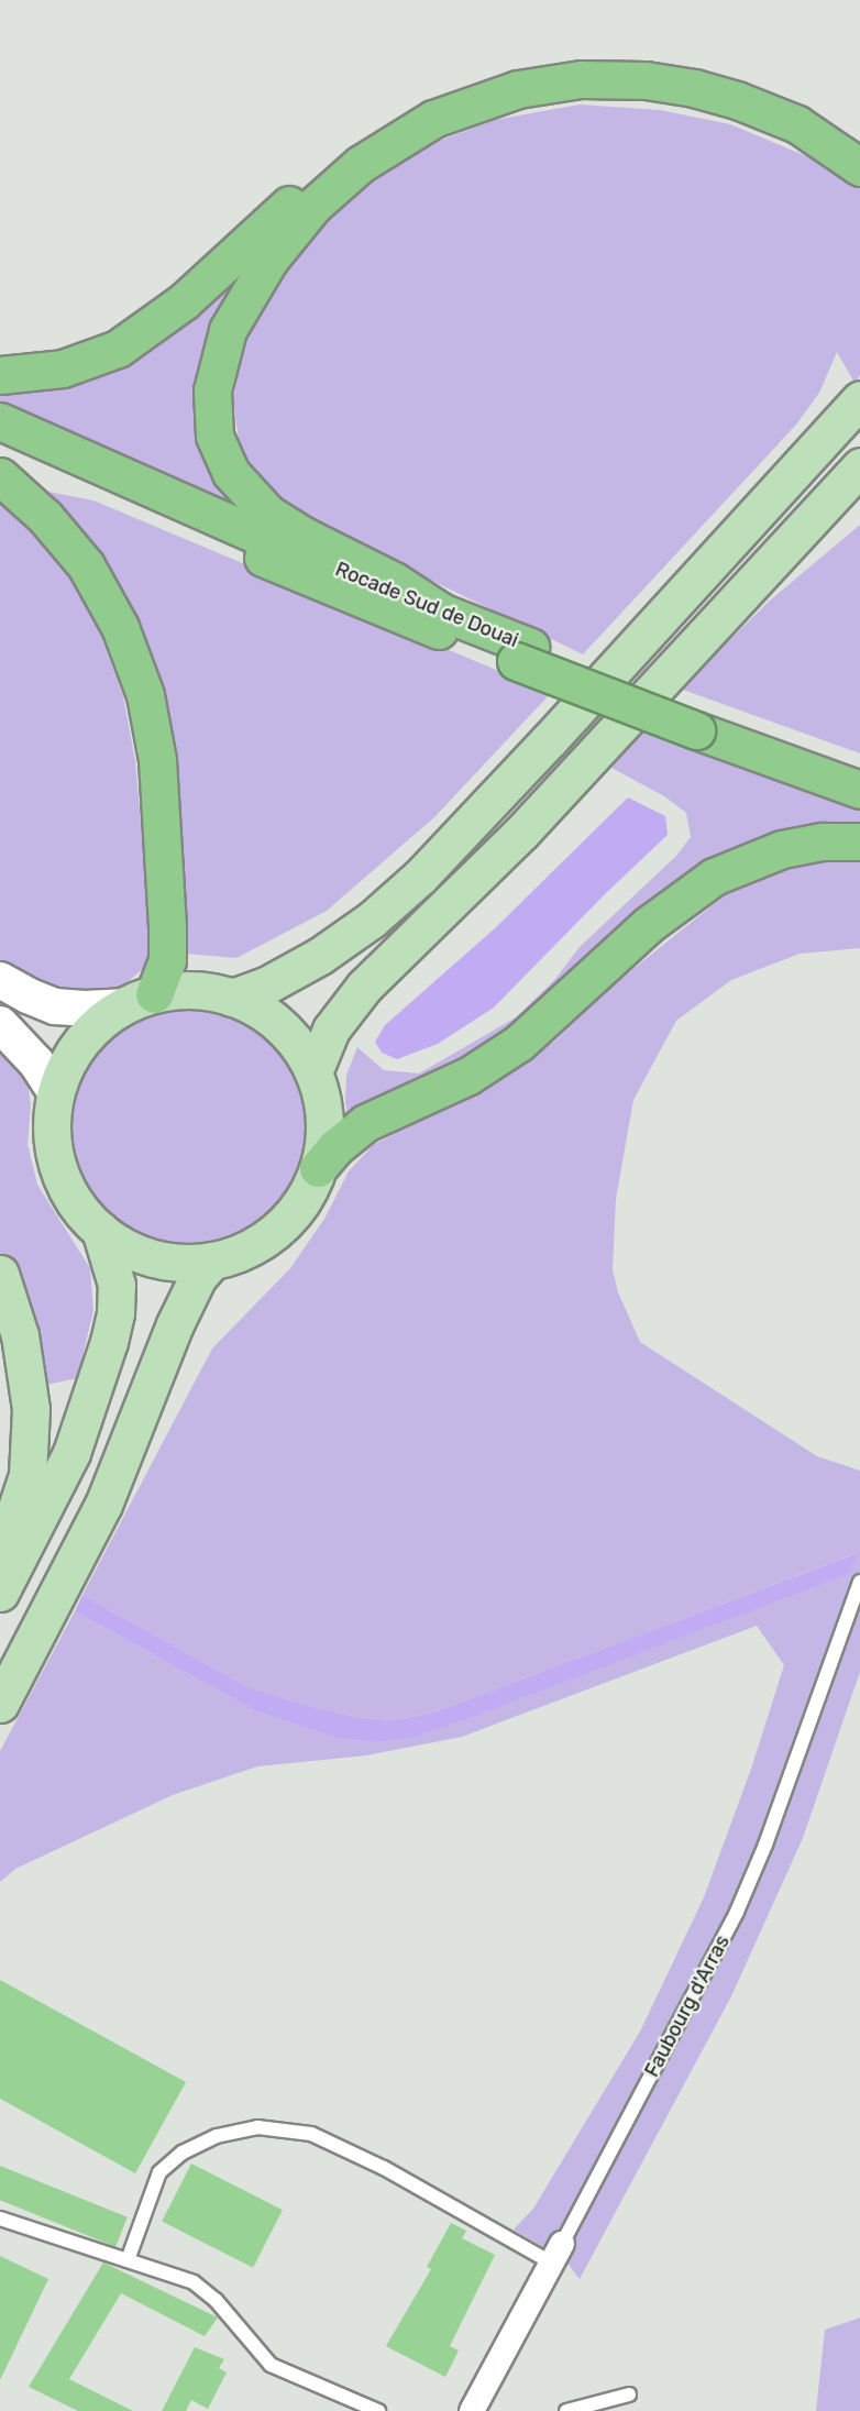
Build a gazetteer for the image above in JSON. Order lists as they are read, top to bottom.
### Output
{
  "streets": {
    "highway": ["Rocade Sud de Douai"],
    "street": ["Faubourg d'Arras"]
  }
}
